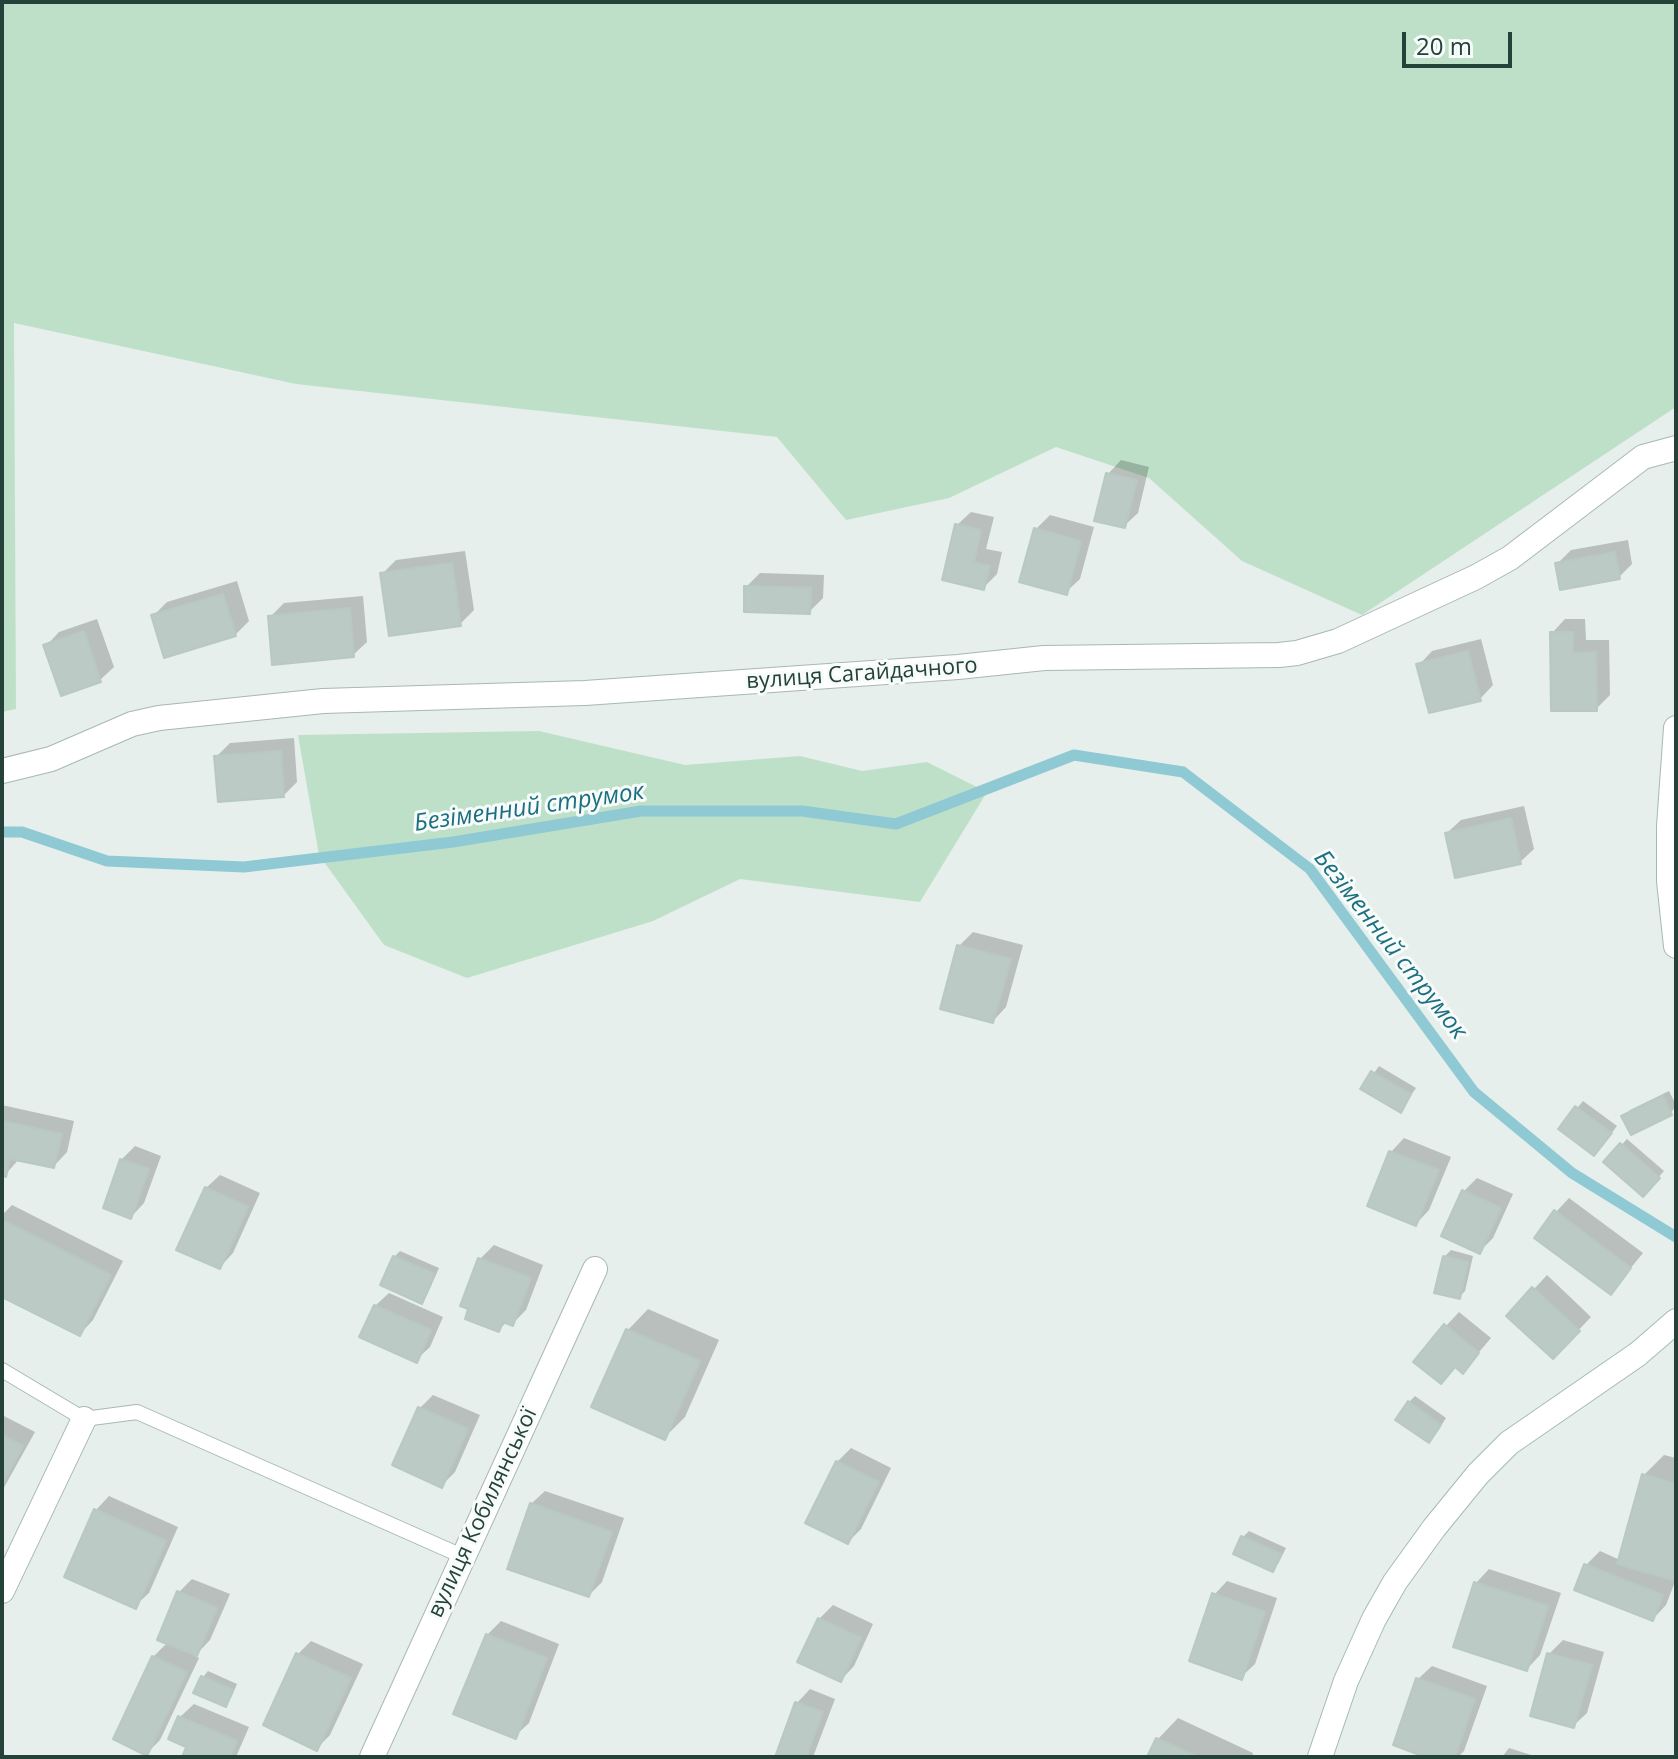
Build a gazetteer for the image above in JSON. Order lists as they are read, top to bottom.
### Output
{
  "streets": {
    "street": ["вулиця Сагайдачного", "вулиця Кобилянської"]
  },
  "water": ["Безіменний струмок"],
  "scale_bar": "20 m"
}
